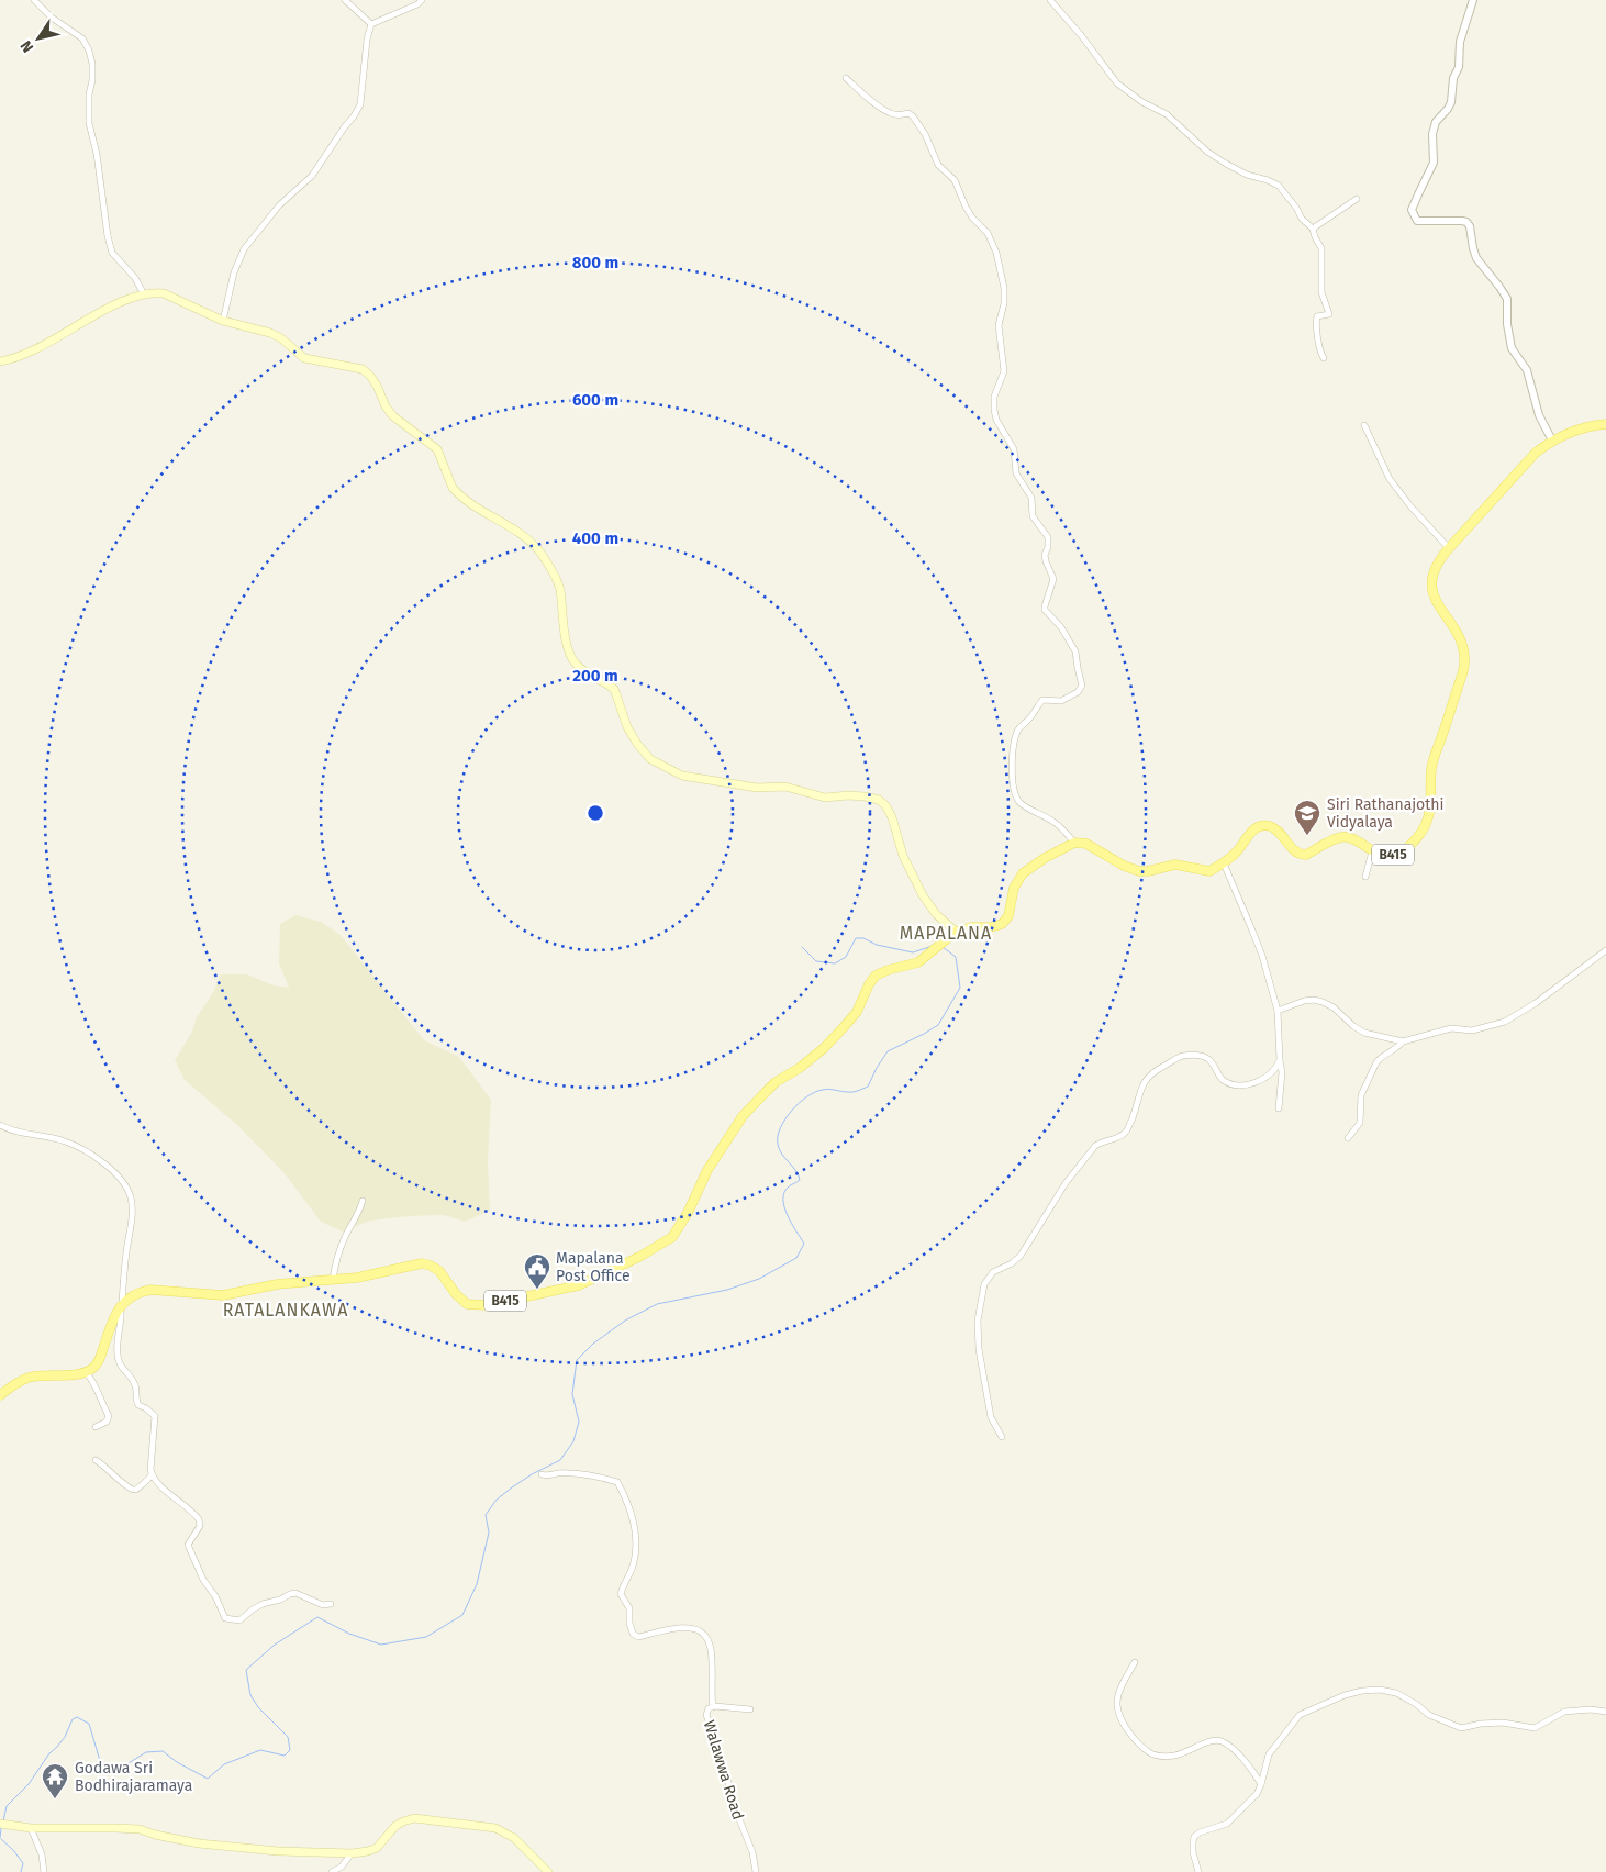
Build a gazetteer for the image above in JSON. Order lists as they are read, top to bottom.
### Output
{
  "streets": {
    "main road": ["B415"],
    "street": ["Walawwa Road"]
  },
  "districts": ["MAPALANA", "RATALANKAWA"],
  "places": {
    "school or university": ["Siri Rathanajothi Vidyalaya"],
    "public building": ["Mapalana Post Office"],
    "temple": ["Godawa Sri Bodhirajaramaya"]
  },
  "north": "bottom left",
  "rings": [
    "800 m",
    "600 m",
    "400 m",
    "200 m"
  ]
}
